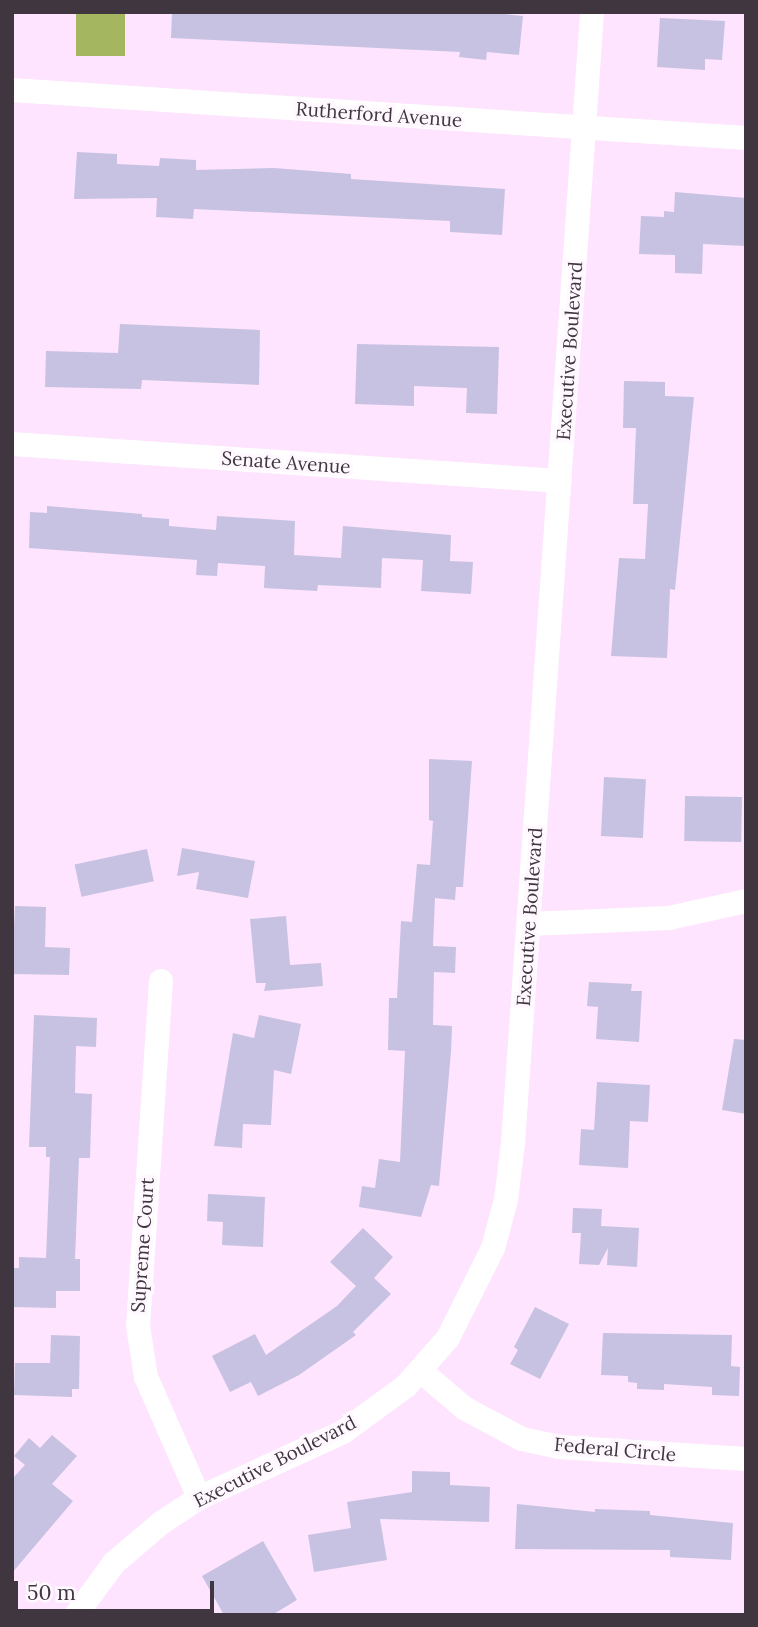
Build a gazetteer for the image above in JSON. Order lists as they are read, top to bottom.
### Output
{
  "streets": {
    "street": [
      "Rutherford Avenue",
      "Executive Boulevard",
      "Senate Avenue",
      "Supreme Court",
      "Federal Circle"
    ]
  },
  "crossings": [
    ["Rutherford Avenue", "Executive Boulevard"],
    ["Executive Boulevard", "Senate Avenue"],
    ["Executive Boulevard", "Supreme Court"],
    ["Executive Boulevard", "Federal Circle"]
  ],
  "scale_bar": "50 m"
}
